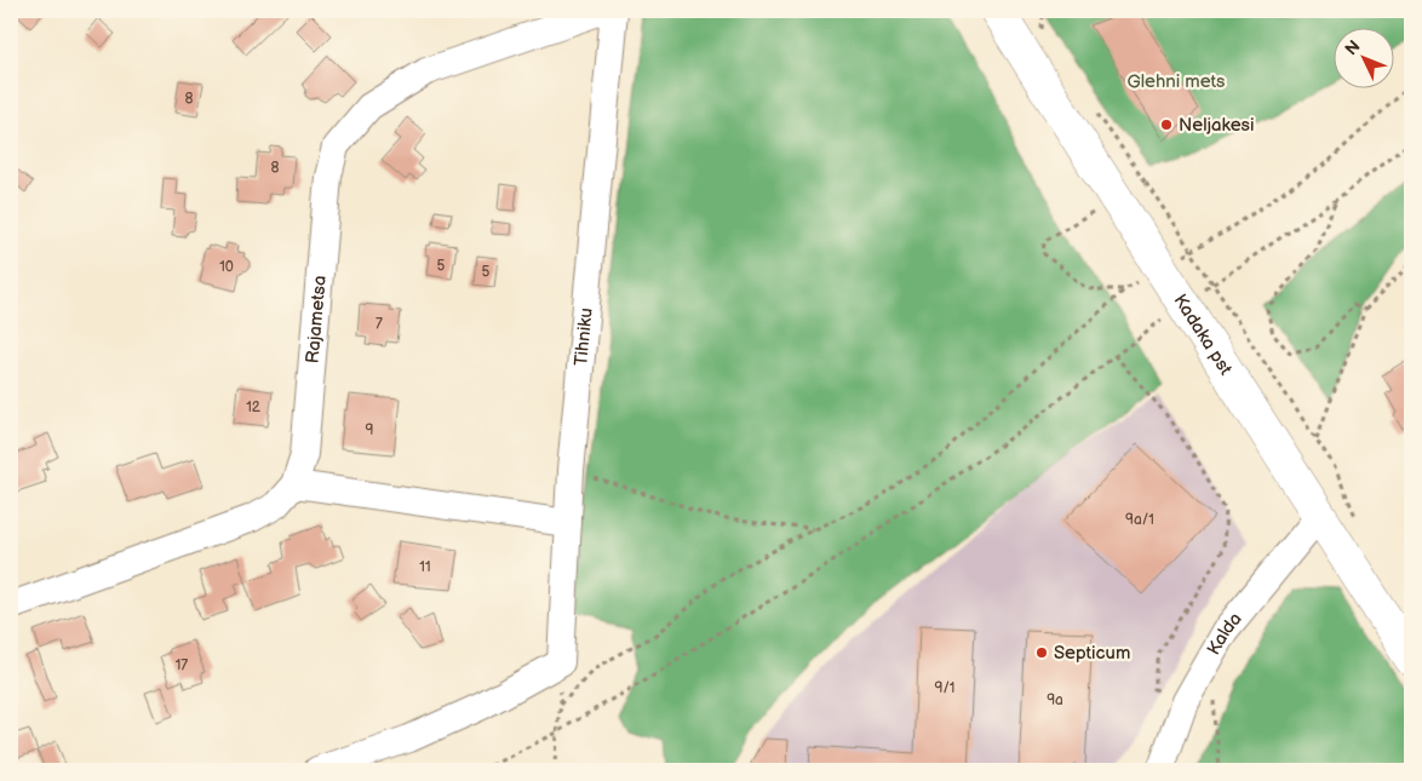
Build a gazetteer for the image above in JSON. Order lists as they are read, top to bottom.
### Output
{
  "streets": {
    "main road": ["Kadaka pst"],
    "street": ["Rajametsa", "Tihniku", "Kalda"]
  },
  "crossings": [
    ["Kadaka pst", "Kalda"]
  ],
  "parks": ["Glehni mets"],
  "places": ["Neljakesi", "Septicum"],
  "house_numbers": [
    "8",
    "8",
    "5",
    "10",
    "5",
    "7",
    "12",
    "9",
    "9a/1",
    "11",
    "17",
    "9/1",
    "9a"
  ],
  "north": "top left"
}
